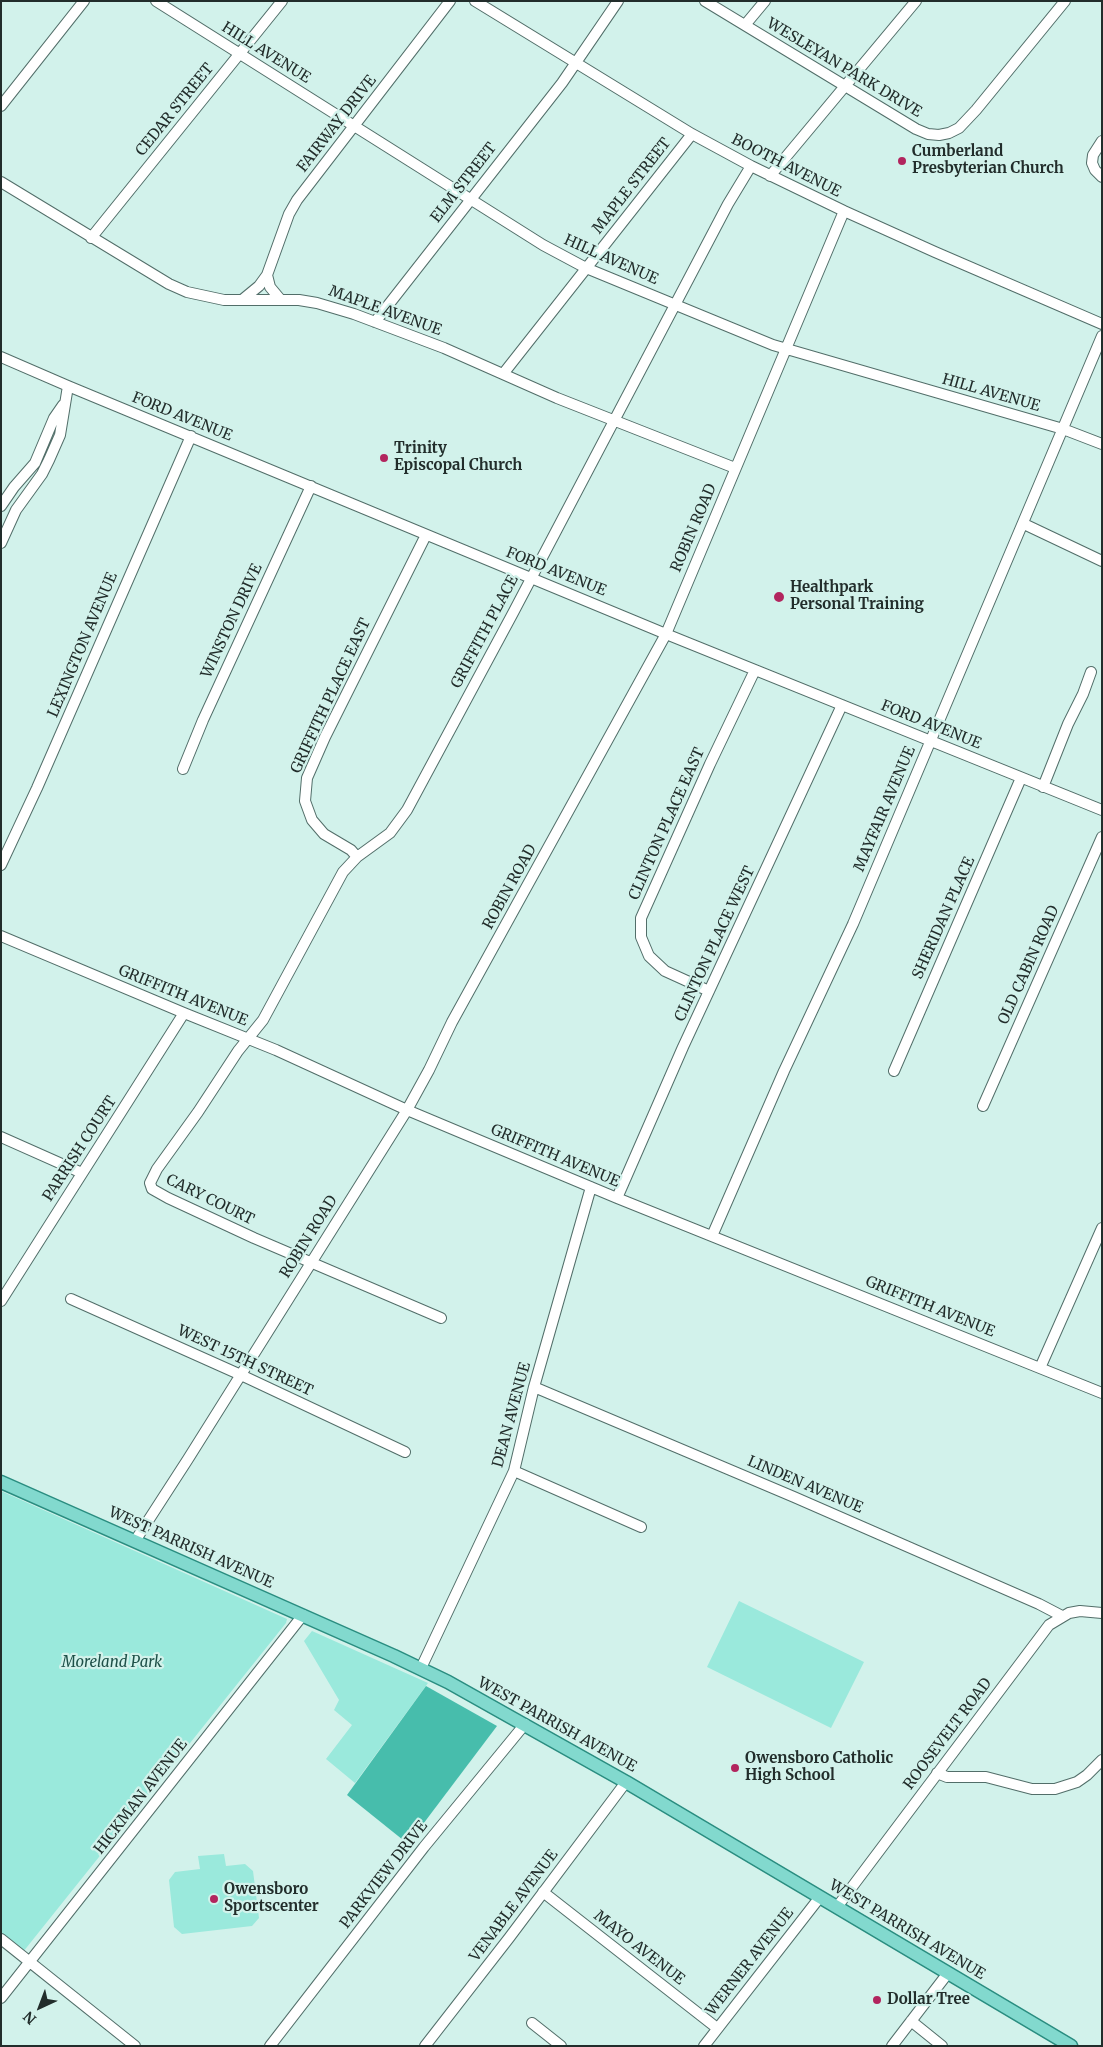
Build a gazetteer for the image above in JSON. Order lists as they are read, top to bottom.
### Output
{
  "streets": {
    "main road": ["WEST PARRISH AVENUE"],
    "street": [
      "HILL AVENUE",
      "WESLEYAN PARK DRIVE",
      "CEDAR STREET",
      "FAIRWAY DRIVE",
      "BOOTH AVENUE",
      "ELM STREET",
      "MAPLE STREET",
      "MAPLE AVENUE",
      "FORD AVENUE",
      "ROBIN ROAD",
      "WINSTON DRIVE",
      "GRIFFITH PLACE",
      "LEXINGTON AVENUE",
      "GRIFFITH PLACE EAST",
      "MAYFAIR AVENUE",
      "CLINTON PLACE EAST",
      "SHERIDAN PLACE",
      "CLINTON PLACE WEST",
      "OLD CABIN ROAD",
      "GRIFFITH AVENUE",
      "PARRISH COURT",
      "CARY COURT",
      "WEST 15TH STREET",
      "DEAN AVENUE",
      "LINDEN AVENUE",
      "ROOSEVELT ROAD",
      "HICKMAN AVENUE",
      "PARKVIEW DRIVE",
      "VENABLE AVENUE",
      "MAYO AVENUE",
      "WERNER AVENUE"
    ]
  },
  "crossings": [
    ["HILL AVENUE", "CEDAR STREET"],
    ["HILL AVENUE", "FAIRWAY DRIVE"],
    ["HILL AVENUE", "ELM STREET"],
    ["HILL AVENUE", "MAPLE STREET"],
    ["HILL AVENUE", "ROBIN ROAD"],
    ["HILL AVENUE", "GRIFFITH PLACE"],
    ["HILL AVENUE", "MAYFAIR AVENUE"],
    ["CEDAR STREET", "MAPLE AVENUE"],
    ["FAIRWAY DRIVE", "MAPLE AVENUE"],
    ["BOOTH AVENUE", "ELM STREET"],
    ["BOOTH AVENUE", "MAPLE STREET"],
    ["BOOTH AVENUE", "ROBIN ROAD"],
    ["BOOTH AVENUE", "GRIFFITH PLACE"],
    ["ELM STREET", "MAPLE AVENUE"],
    ["MAPLE STREET", "MAPLE AVENUE"],
    ["MAPLE AVENUE", "ROBIN ROAD"],
    ["MAPLE AVENUE", "GRIFFITH PLACE"],
    ["FORD AVENUE", "ROBIN ROAD"],
    ["FORD AVENUE", "WINSTON DRIVE"],
    ["FORD AVENUE", "GRIFFITH PLACE"],
    ["FORD AVENUE", "LEXINGTON AVENUE"],
    ["FORD AVENUE", "GRIFFITH PLACE EAST"],
    ["FORD AVENUE", "MAYFAIR AVENUE"],
    ["FORD AVENUE", "CLINTON PLACE EAST"],
    ["FORD AVENUE", "SHERIDAN PLACE"],
    ["FORD AVENUE", "CLINTON PLACE WEST"],
    ["ROBIN ROAD", "GRIFFITH AVENUE"],
    ["ROBIN ROAD", "CARY COURT"],
    ["ROBIN ROAD", "WEST 15TH STREET"],
    ["ROBIN ROAD", "WEST PARRISH AVENUE"],
    ["GRIFFITH PLACE", "GRIFFITH PLACE EAST"],
    ["GRIFFITH PLACE", "GRIFFITH AVENUE"],
    ["GRIFFITH PLACE", "CARY COURT"],
    ["MAYFAIR AVENUE", "GRIFFITH AVENUE"],
    ["CLINTON PLACE EAST", "CLINTON PLACE WEST"],
    ["CLINTON PLACE WEST", "GRIFFITH AVENUE"],
    ["GRIFFITH AVENUE", "PARRISH COURT"],
    ["GRIFFITH AVENUE", "CARY COURT"],
    ["GRIFFITH AVENUE", "DEAN AVENUE"],
    ["DEAN AVENUE", "LINDEN AVENUE"],
    ["DEAN AVENUE", "WEST PARRISH AVENUE"],
    ["LINDEN AVENUE", "ROOSEVELT ROAD"],
    ["WEST PARRISH AVENUE", "ROOSEVELT ROAD"],
    ["WEST PARRISH AVENUE", "HICKMAN AVENUE"],
    ["WEST PARRISH AVENUE", "PARKVIEW DRIVE"],
    ["WEST PARRISH AVENUE", "VENABLE AVENUE"],
    ["WEST PARRISH AVENUE", "WERNER AVENUE"],
    ["VENABLE AVENUE", "MAYO AVENUE"],
    ["MAYO AVENUE", "WERNER AVENUE"]
  ],
  "parks": ["Moreland Park"],
  "places": [
    "Cumberland Presbyterian Church",
    "Trinity Episcopal Church",
    "Healthpark Personal Training",
    "Owensboro Catholic High School",
    "Owensboro Sportscenter",
    "Dollar Tree"
  ],
  "north": "bottom left"
}
